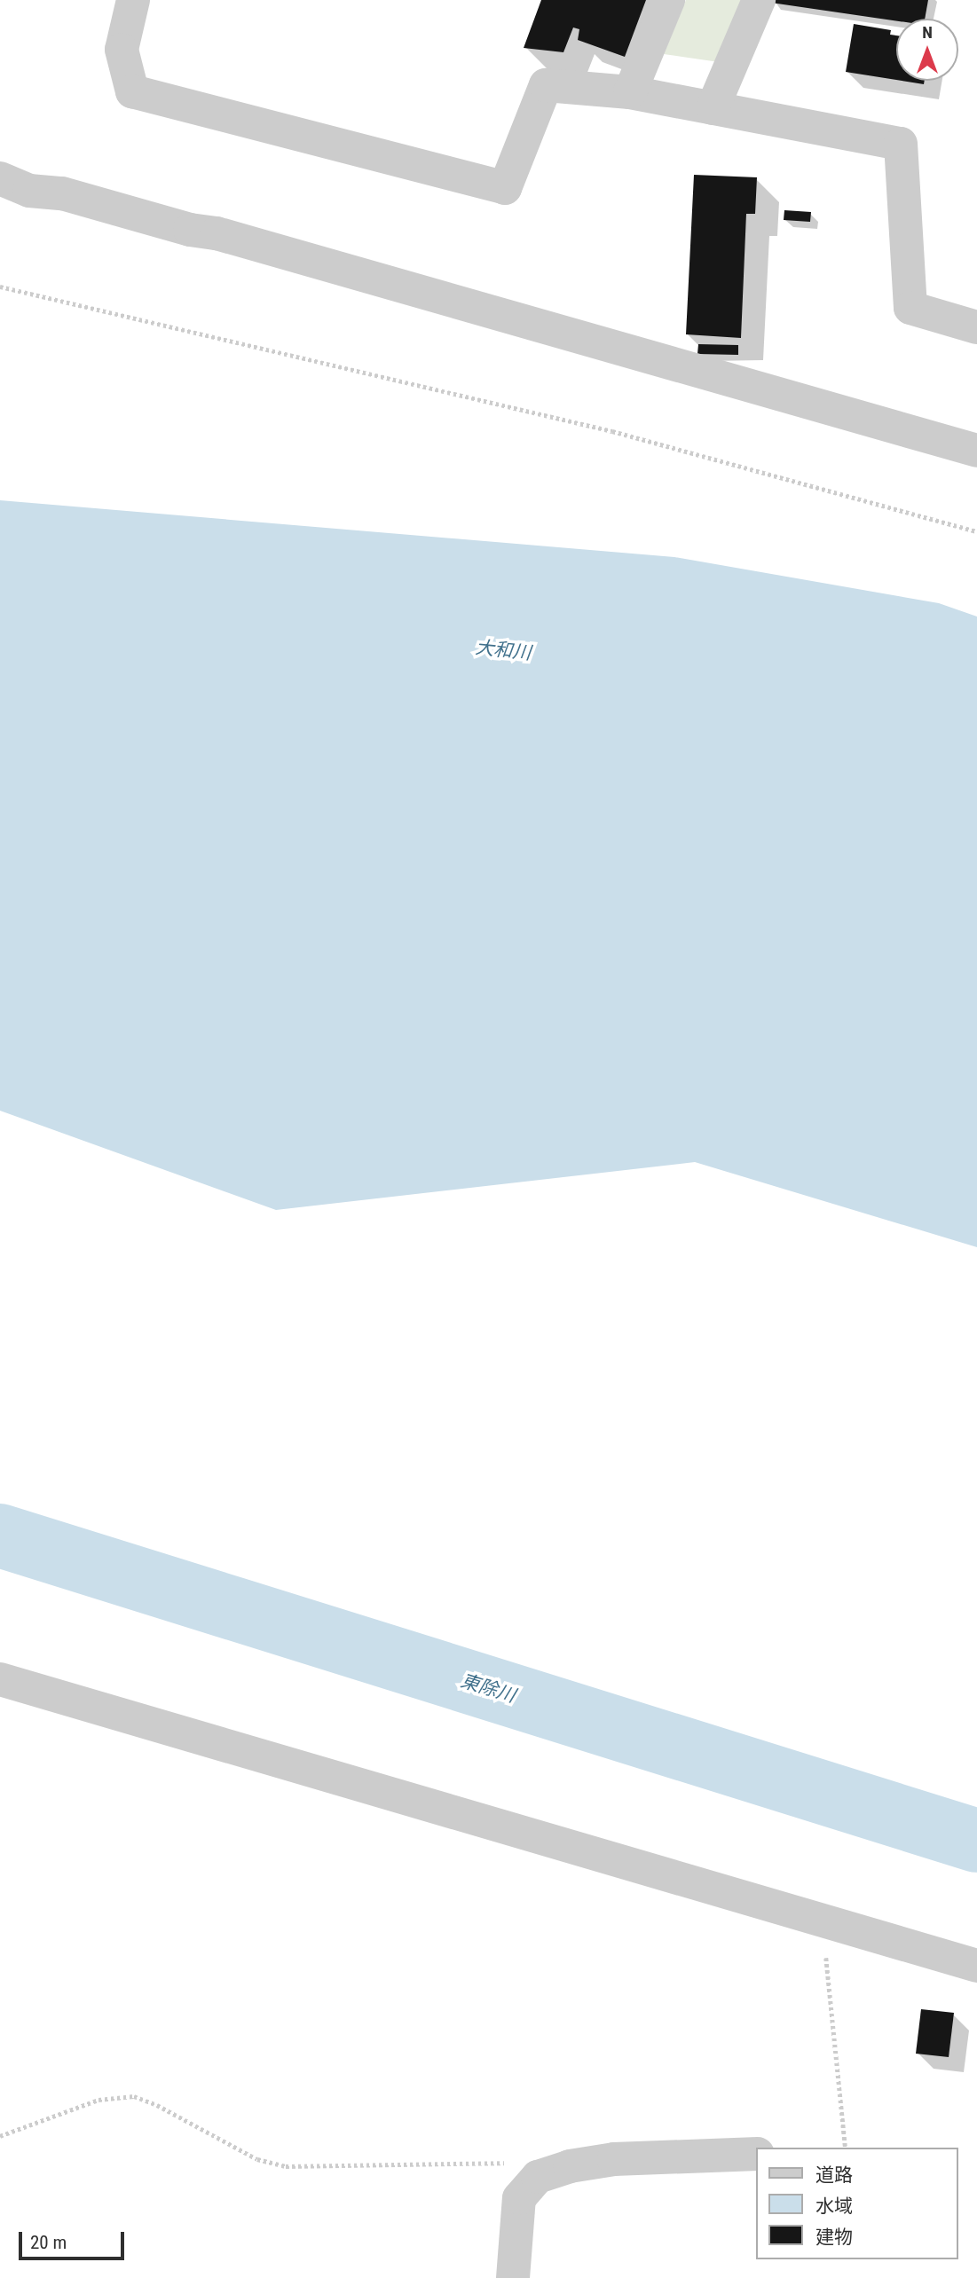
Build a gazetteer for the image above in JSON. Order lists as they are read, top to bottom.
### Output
{
  "water": ["大和川", "東除川"],
  "legend": ["道路", "水域", "建物"],
  "scale_bar": "20 m",
  "north": "top"
}
